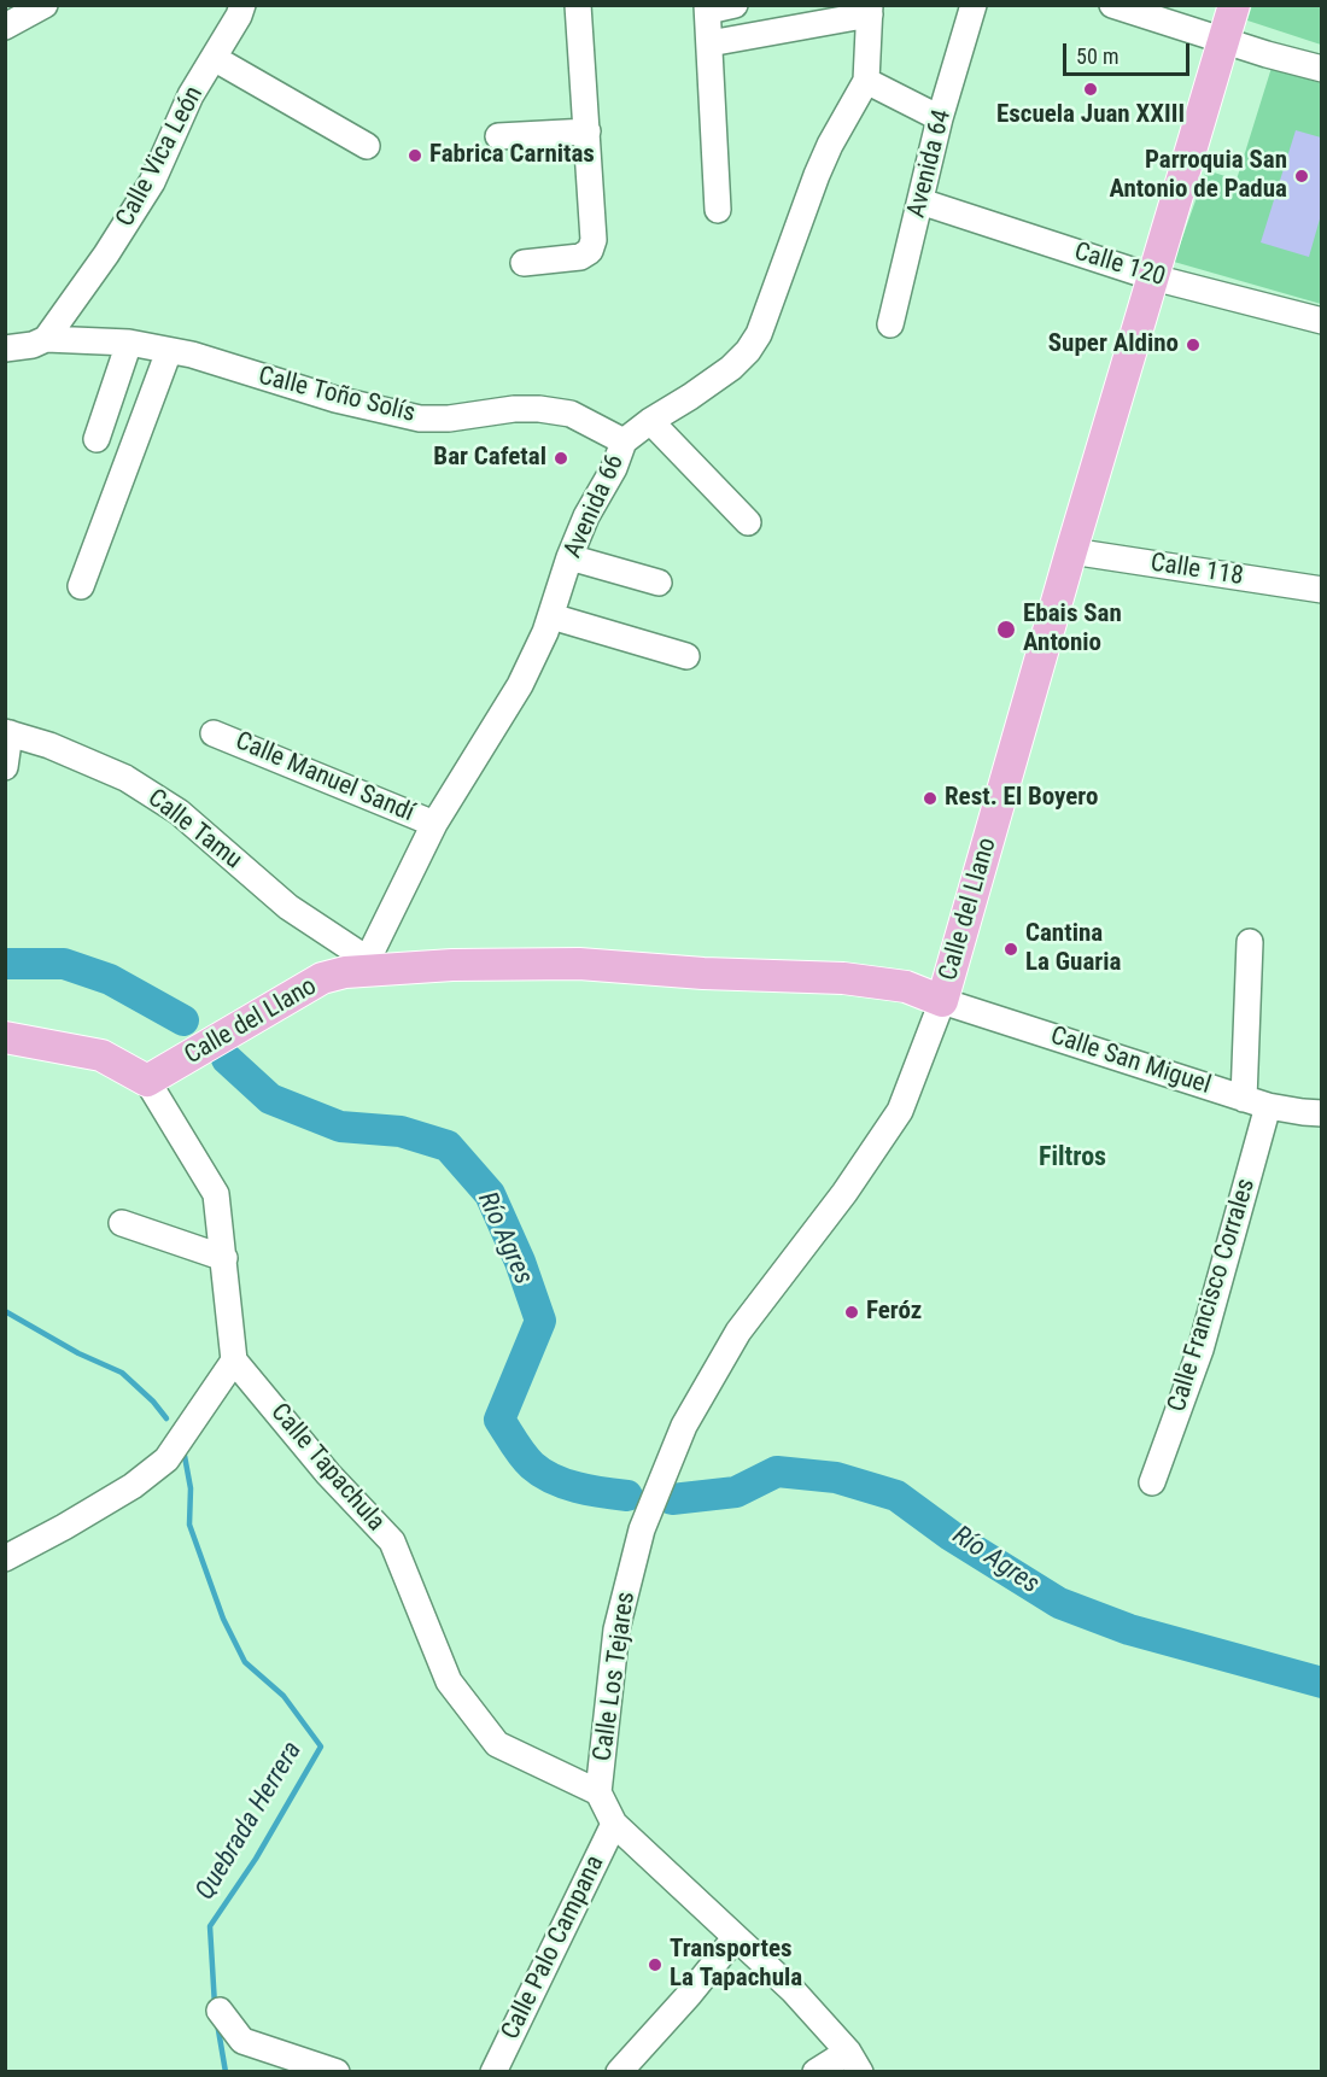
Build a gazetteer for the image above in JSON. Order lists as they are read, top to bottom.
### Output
{
  "streets": {
    "main road": ["Calle del Llano"],
    "street": [
      "Calle Vica León",
      "Avenida 64",
      "Calle 120",
      "Calle Toño Solís",
      "Avenida 66",
      "Calle 118",
      "Calle Manuel Sandí",
      "Calle Tamu",
      "Calle San Miguel",
      "Calle Francisco Corrales",
      "Calle Tapachula",
      "Calle Los Tejares",
      "Calle Palo Campana"
    ]
  },
  "crossings": [
    ["Calle Vica León", "Calle Toño Solís"],
    ["Avenida 64", "Calle 120"],
    ["Calle 120", "Calle del Llano"],
    ["Calle Toño Solís", "Avenida 66"],
    ["Avenida 66", "Calle Manuel Sandí"],
    ["Avenida 66", "Calle Tamu"],
    ["Avenida 66", "Calle del Llano"],
    ["Calle 118", "Calle del Llano"],
    ["Calle Tamu", "Calle del Llano"],
    ["Calle del Llano", "Calle San Miguel"],
    ["Calle del Llano", "Calle Los Tejares"],
    ["Calle San Miguel", "Calle Francisco Corrales"],
    ["Calle San Miguel", "Calle Los Tejares"],
    ["Calle Tapachula", "Calle Los Tejares"],
    ["Calle Los Tejares", "Calle Palo Campana"]
  ],
  "districts": ["Filtros"],
  "water": ["Río Agres", "Quebrada Herrera"],
  "places": [
    "Escuela Juan XXIII",
    "Fabrica Carnitas",
    "Parroquia San Antonio de Padua",
    "Super Aldino",
    "Bar Cafetal",
    "Ebais San Antonio",
    "Rest. El Boyero",
    "Cantina La Guaria",
    "Feróz",
    "Transportes La Tapachula"
  ],
  "scale_bar": "50 m"
}
